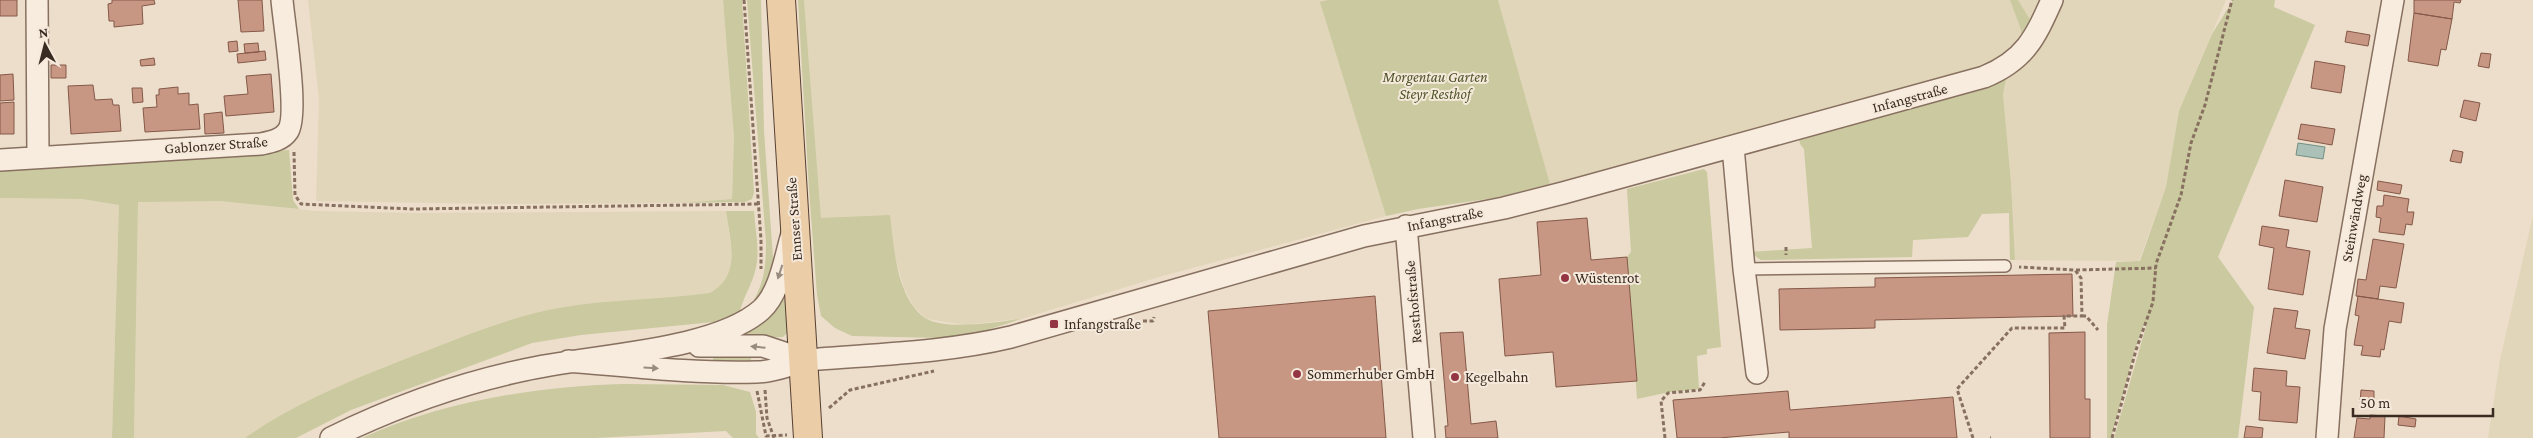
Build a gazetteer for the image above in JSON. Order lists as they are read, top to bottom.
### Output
{
  "streets": {
    "main road": ["Ennser Straße"],
    "street": [
      "Infangstraße",
      "Gablonzer Straße",
      "Steinwändweg",
      "Resthofstraße"
    ]
  },
  "crossings": [
    ["Infangstraße", "Ennser Straße"],
    ["Infangstraße", "Resthofstraße"]
  ],
  "parks": ["Morgentau Garten Steyr Resthof"],
  "places": {
    "other": ["Wüstenrot", "Sommerhuber GmbH", "Kegelbahn"],
    "transit": ["Infangstraße"]
  },
  "scale_bar": "50 m",
  "north": "top"
}
